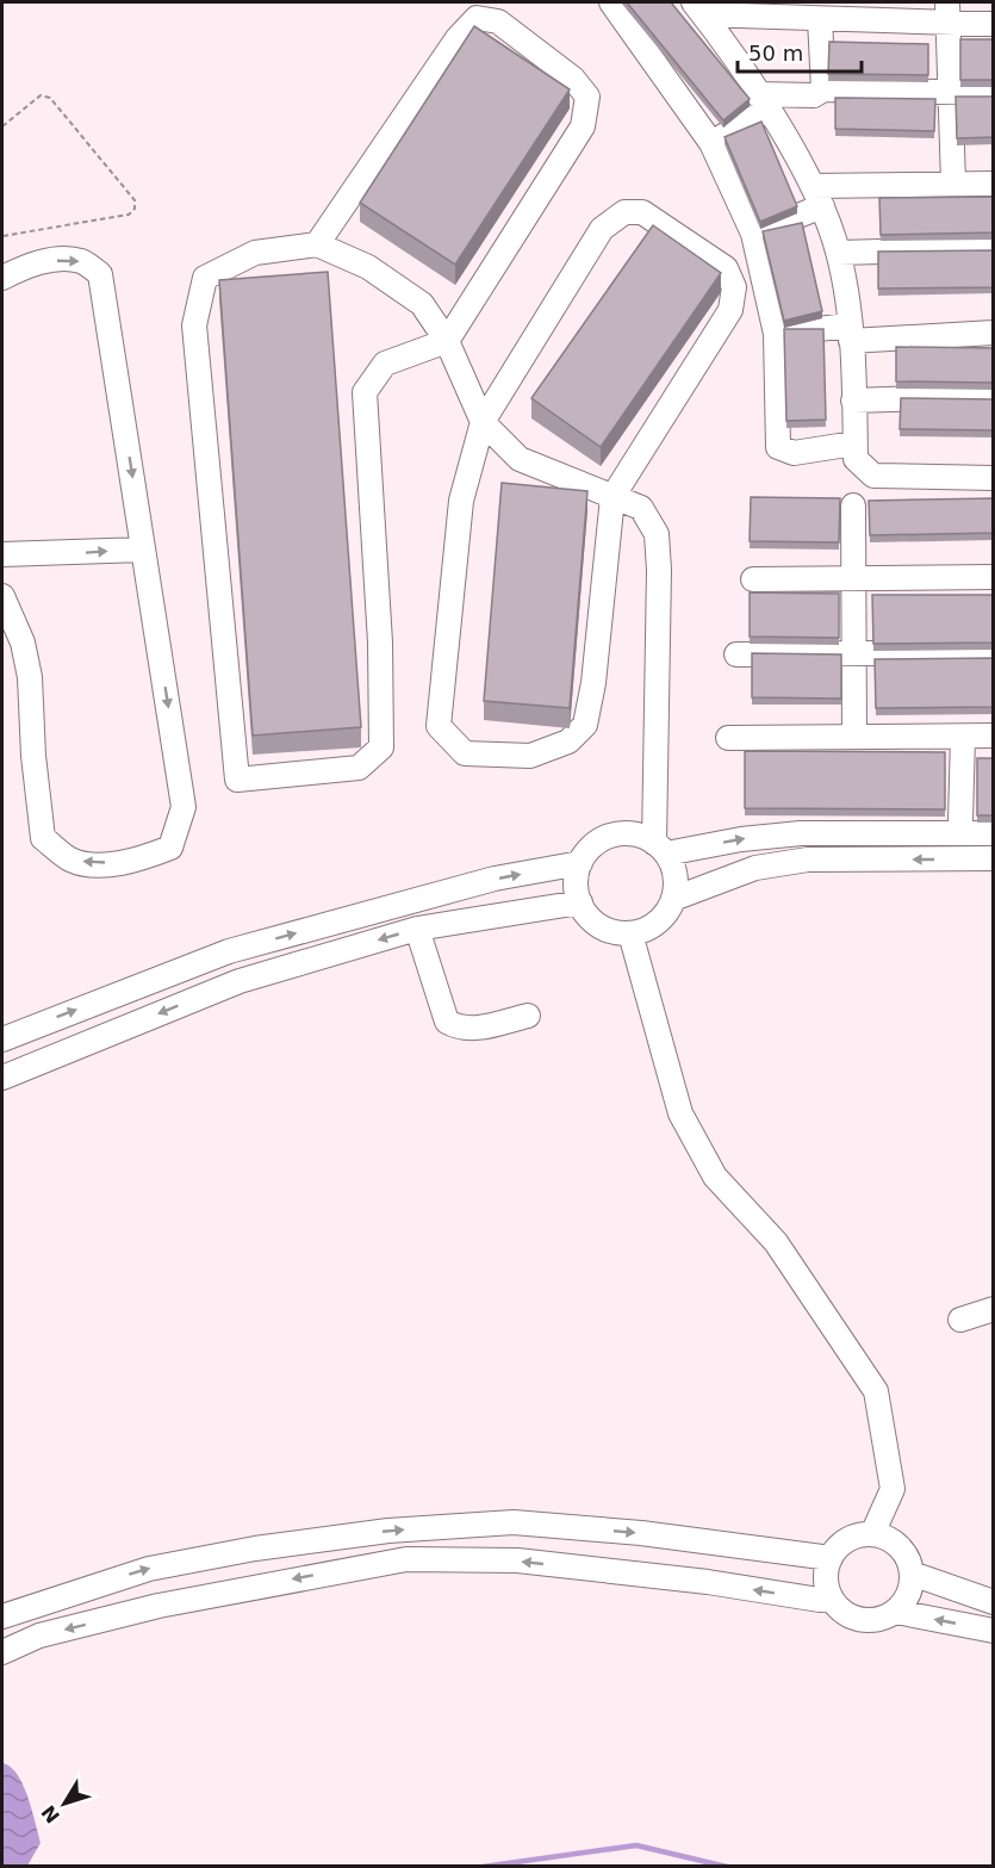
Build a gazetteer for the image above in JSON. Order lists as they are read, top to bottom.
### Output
{
  "scale_bar": "50 m",
  "north": "bottom left"
}
